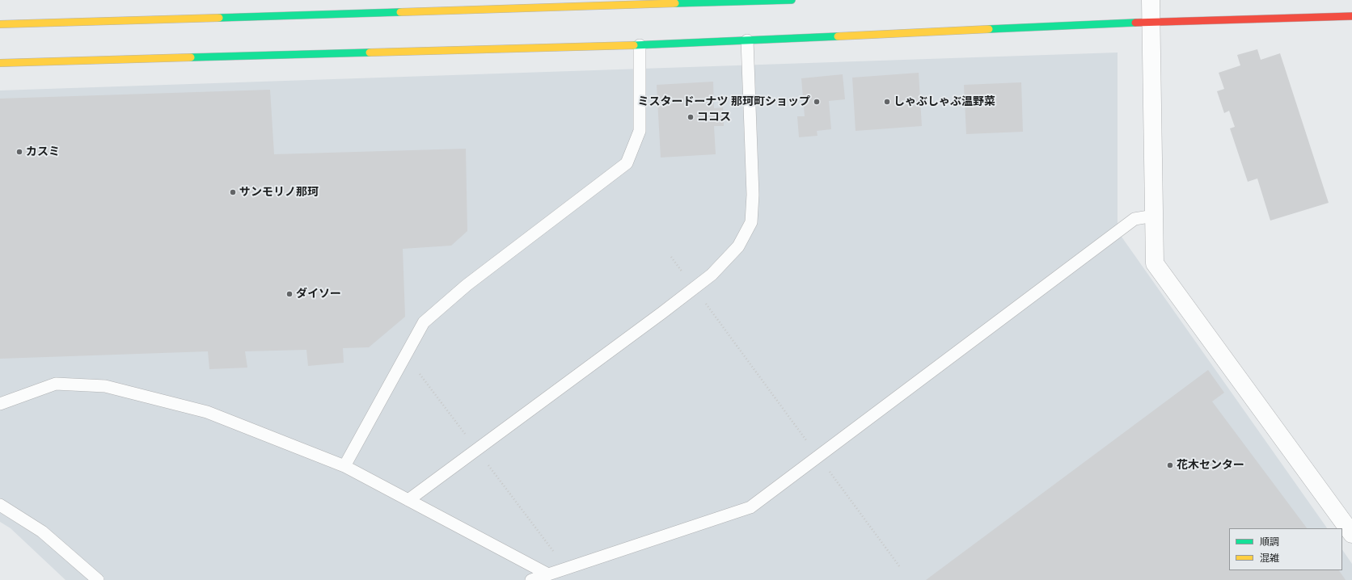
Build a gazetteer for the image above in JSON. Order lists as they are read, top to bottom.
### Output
{
  "places": [
    "ミスタードーナツ 那珂町ショップ",
    "しゃぶしゃぶ温野菜",
    "ココス",
    "カスミ",
    "サンモリノ那珂",
    "ダイソー",
    "花木センター"
  ],
  "legend": ["順調", "混雑"]
}
